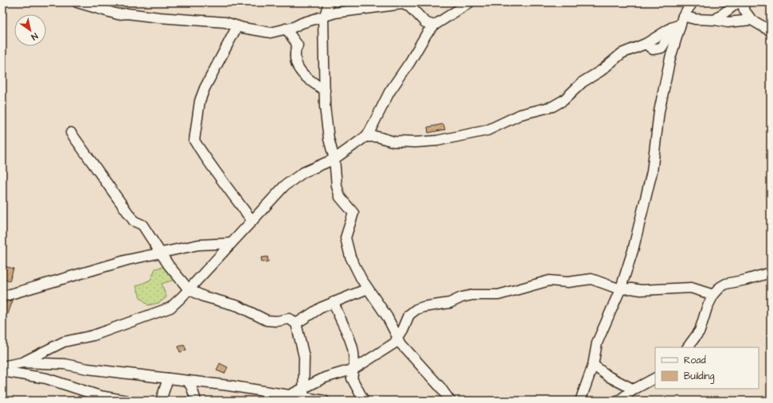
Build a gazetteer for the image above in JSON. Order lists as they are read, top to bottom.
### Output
{
  "legend": ["Road", "Building"],
  "north": "bottom right"
}
